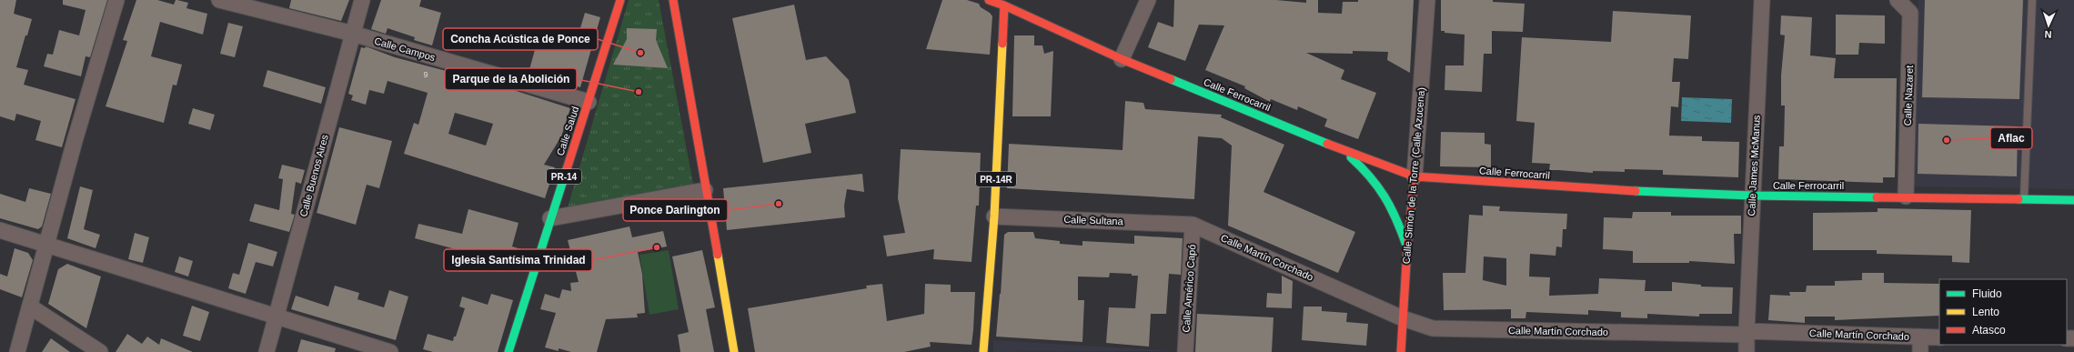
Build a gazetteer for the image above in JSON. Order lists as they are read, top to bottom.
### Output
{
  "streets": {
    "street": [
      "Calle Campos",
      "Calle Ferrocarril",
      "Calle Nazaret",
      "Calle Salud",
      "Calle James McManus",
      "Calle Buenos Aires",
      "Calle Simón de la Torre (Calle Azucena)",
      "PR-14",
      "PR-14R",
      "Calle Sultana",
      "Calle Martín Corchado",
      "Calle Américo Capó"
    ]
  },
  "crossings": [
    ["Calle Campos", "Calle Salud"],
    ["Calle Campos", "Calle Buenos Aires"],
    ["Calle Ferrocarril", "Calle Nazaret"],
    ["Calle Ferrocarril", "Calle James McManus"],
    ["Calle Ferrocarril", "Calle Simón de la Torre (Calle Azucena)"],
    ["Calle Ferrocarril", "PR-14R"],
    ["Calle James McManus", "Calle Martín Corchado"],
    ["Calle Simón de la Torre (Calle Azucena)", "Calle Martín Corchado"],
    ["PR-14R", "Calle Sultana"],
    ["Calle Sultana", "Calle Martín Corchado"],
    ["Calle Sultana", "Calle Américo Capó"],
    ["Calle Martín Corchado", "Calle Américo Capó"]
  ],
  "places": [
    "Concha Acústica de Ponce",
    "Parque de la Abolición",
    "Aflac",
    "Ponce Darlington",
    "Iglesia Santísima Trinidad"
  ],
  "house_numbers": ["9"],
  "legend": ["Fluido", "Lento", "Atasco"],
  "north": "bottom"
}
